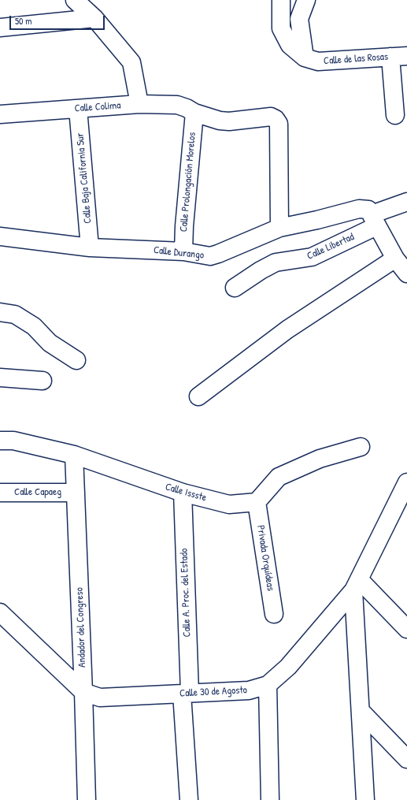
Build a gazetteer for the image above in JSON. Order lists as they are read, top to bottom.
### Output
{
  "streets": {
    "street": [
      "Calle de las Rosas",
      "Calle Colima",
      "Calle Baja California Sur",
      "Calle Prolongación Morelos",
      "Calle Libertad",
      "Calle Durango",
      "Calle Capaeg",
      "Calle Issste",
      "Privada Orquídeas",
      "Calle A. Proc. del Estado",
      "Andador del Congreso",
      "Calle 30 de Agosto"
    ]
  },
  "crossings": [
    ["Calle Colima", "Calle Baja California Sur"],
    ["Calle Colima", "Calle Prolongación Morelos"],
    ["Calle Colima", "Calle Durango"],
    ["Calle Baja California Sur", "Calle Durango"],
    ["Calle Prolongación Morelos", "Calle Durango"],
    ["Calle Libertad", "Calle Durango"],
    ["Calle Capaeg", "Andador del Congreso"],
    ["Calle Issste", "Privada Orquídeas"],
    ["Calle Issste", "Calle A. Proc. del Estado"],
    ["Calle Issste", "Andador del Congreso"],
    ["Calle A. Proc. del Estado", "Calle 30 de Agosto"],
    ["Andador del Congreso", "Calle 30 de Agosto"]
  ],
  "scale_bar": "50 m"
}
